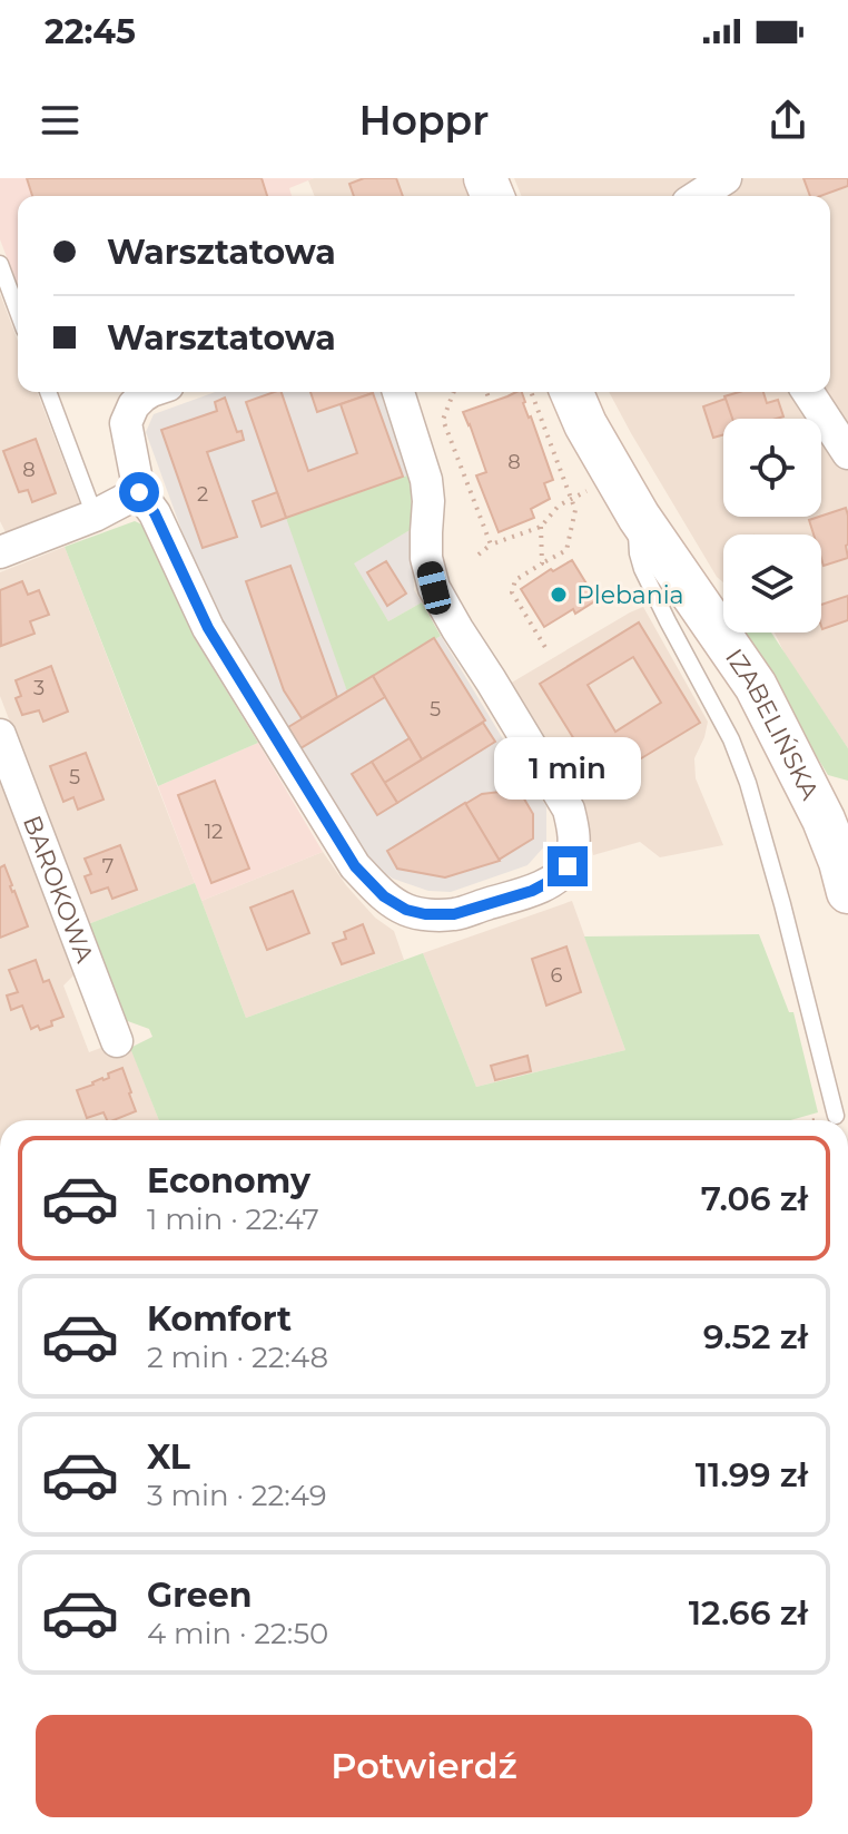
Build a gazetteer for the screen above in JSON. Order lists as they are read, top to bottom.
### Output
{
  "streets": {
    "street": ["IZABELIŃSKA", "BAROKOWA"]
  },
  "places": ["Plebania"],
  "house_numbers": [
    "8",
    "8",
    "2",
    "3",
    "5",
    "5",
    "12",
    "7",
    "6"
  ],
  "page": {
    "status": "22:45",
    "header": "Hoppr",
    "banner": ["Warsztatowa", "Warsztatowa"],
    "bubble": "1 min",
    "list": [
      {
        "name": "Economy",
        "note": "1 min · 22:47",
        "value": "7.06 zł"
      },
      {
        "name": "Komfort",
        "note": "2 min · 22:48",
        "value": "9.52 zł"
      },
      {
        "name": "XL",
        "note": "3 min · 22:49",
        "value": "11.99 zł"
      },
      {
        "name": "Green",
        "note": "4 min · 22:50",
        "value": "12.66 zł"
      }
    ],
    "buttons": "Potwierdź"
  }
}
